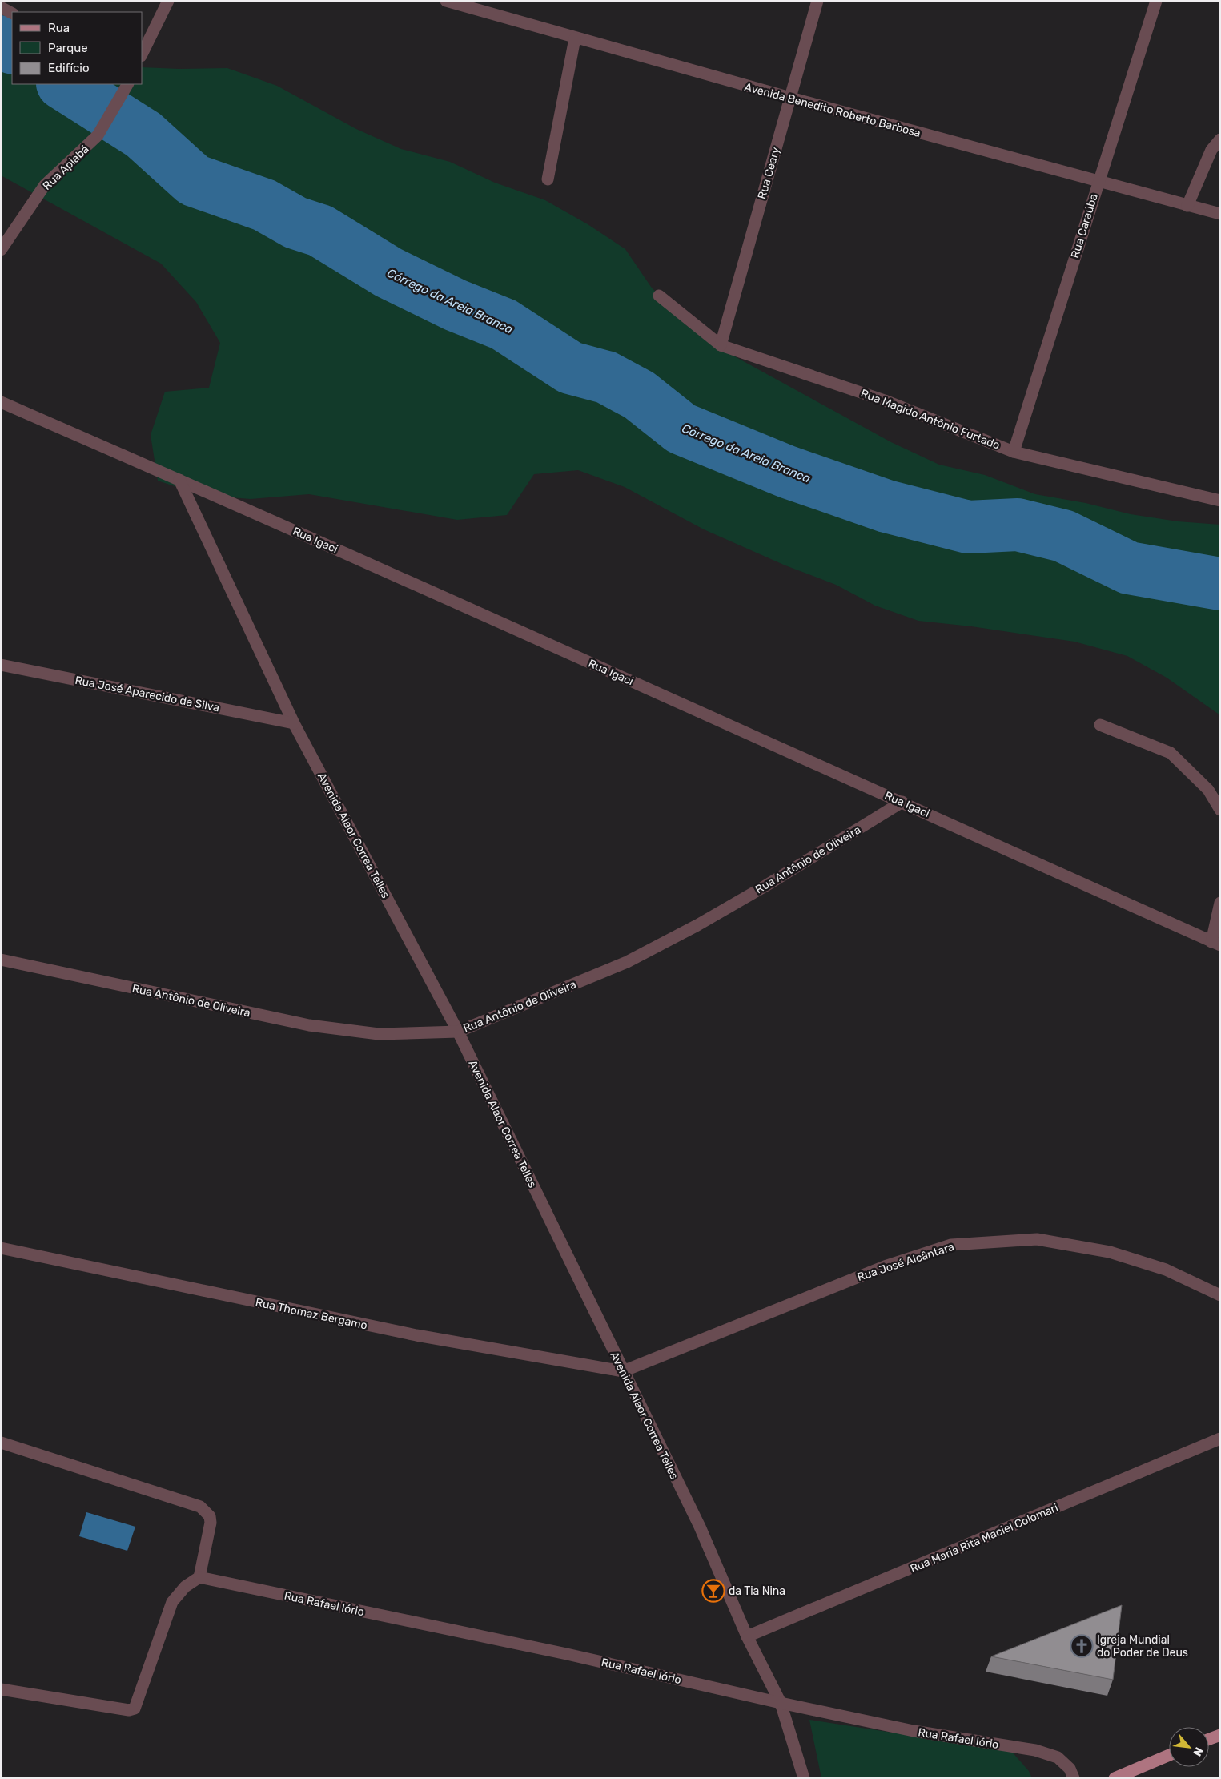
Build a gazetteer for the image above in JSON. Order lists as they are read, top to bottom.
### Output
{
  "streets": {
    "street": [
      "Avenida Benedito Roberto Barbosa",
      "Rua Apiabá",
      "Rua Ceary",
      "Rua Caraúba",
      "Rua Magido Antônio Furtado",
      "Rua Igaci",
      "Rua José Aparecido da Silva",
      "Avenida Alaor Correa Telles",
      "Rua Antônio de Oliveira",
      "Rua José Alcântara",
      "Rua Thomaz Bergamo",
      "Rua Maria Rita Maciel Colomari",
      "Rua Rafael Iório"
    ]
  },
  "crossings": [
    ["Avenida Benedito Roberto Barbosa", "Rua Ceary"],
    ["Avenida Benedito Roberto Barbosa", "Rua Caraúba"],
    ["Rua Ceary", "Rua Magido Antônio Furtado"],
    ["Rua Caraúba", "Rua Magido Antônio Furtado"],
    ["Rua Igaci", "Avenida Alaor Correa Telles"],
    ["Rua Igaci", "Rua Antônio de Oliveira"],
    ["Rua José Aparecido da Silva", "Avenida Alaor Correa Telles"],
    ["Avenida Alaor Correa Telles", "Rua Antônio de Oliveira"],
    ["Avenida Alaor Correa Telles", "Rua José Alcântara"],
    ["Avenida Alaor Correa Telles", "Rua Thomaz Bergamo"],
    ["Avenida Alaor Correa Telles", "Rua Maria Rita Maciel Colomari"],
    ["Avenida Alaor Correa Telles", "Rua Rafael Iório"],
    ["Rua José Alcântara", "Rua Thomaz Bergamo"]
  ],
  "water": ["Córrego da Areia Branca"],
  "places": {
    "bar": ["da Tia Nina"],
    "church": ["Igreja Mundial do Poder de Deus"]
  },
  "legend": ["Rua", "Parque", "Edifício"],
  "north": "bottom right"
}
